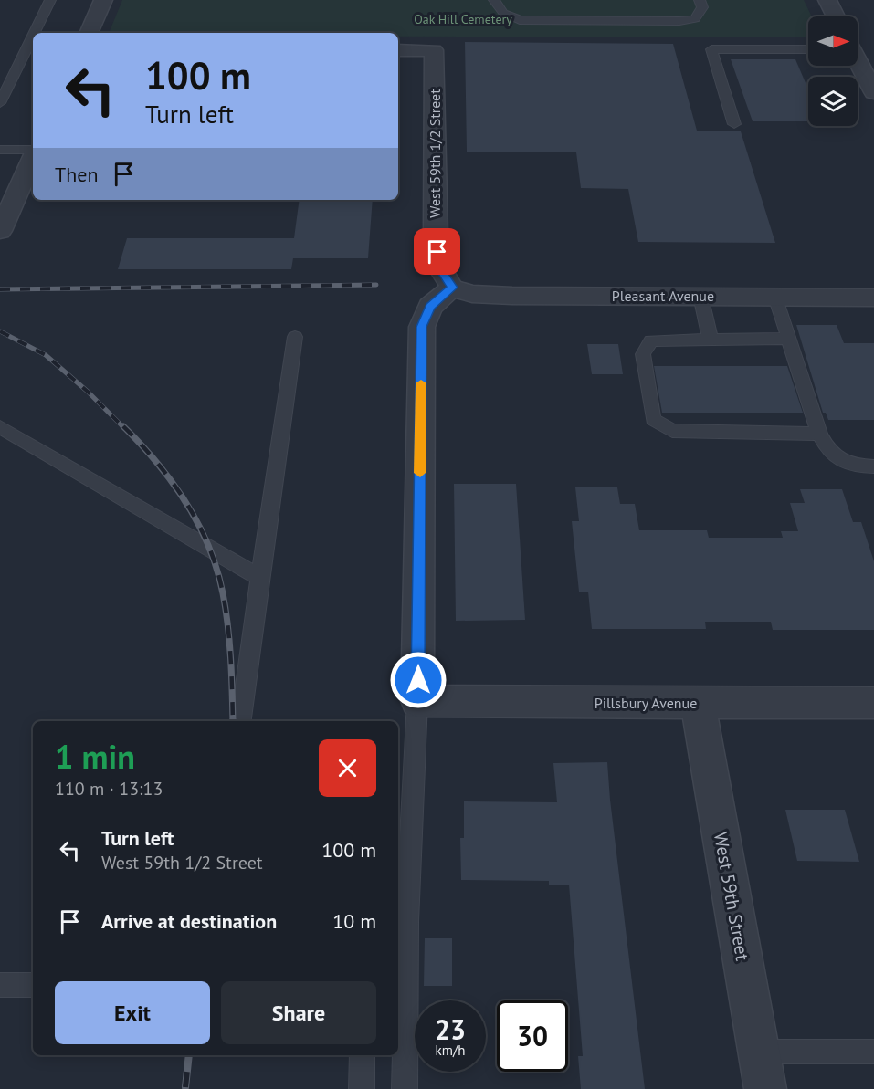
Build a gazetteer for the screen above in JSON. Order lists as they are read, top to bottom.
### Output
{
  "streets": {
    "street": [
      "West 59th 1/2 Street",
      "Pleasant Avenue",
      "Pillsbury Avenue",
      "West 59th Street"
    ]
  },
  "crossings": [
    ["West 59th 1/2 Street", "Pleasant Avenue"],
    ["Pillsbury Avenue", "West 59th Street"]
  ],
  "parks": ["Oak Hill Cemetery"],
  "north": "right",
  "page": {
    "turn": ["100 m", "Turn left"],
    "then": "Then",
    "heading": ["1 min", "110 m · 13:13"],
    "list": [
      {
        "name": "Turn left",
        "note": "West 59th 1/2 Street",
        "value": "100 m"
      },
      {
        "name": "Arrive at destination",
        "value": "10 m"
      }
    ],
    "buttons": ["Exit", "Share"],
    "speed": "23 km/h",
    "limit": "30"
  }
}
